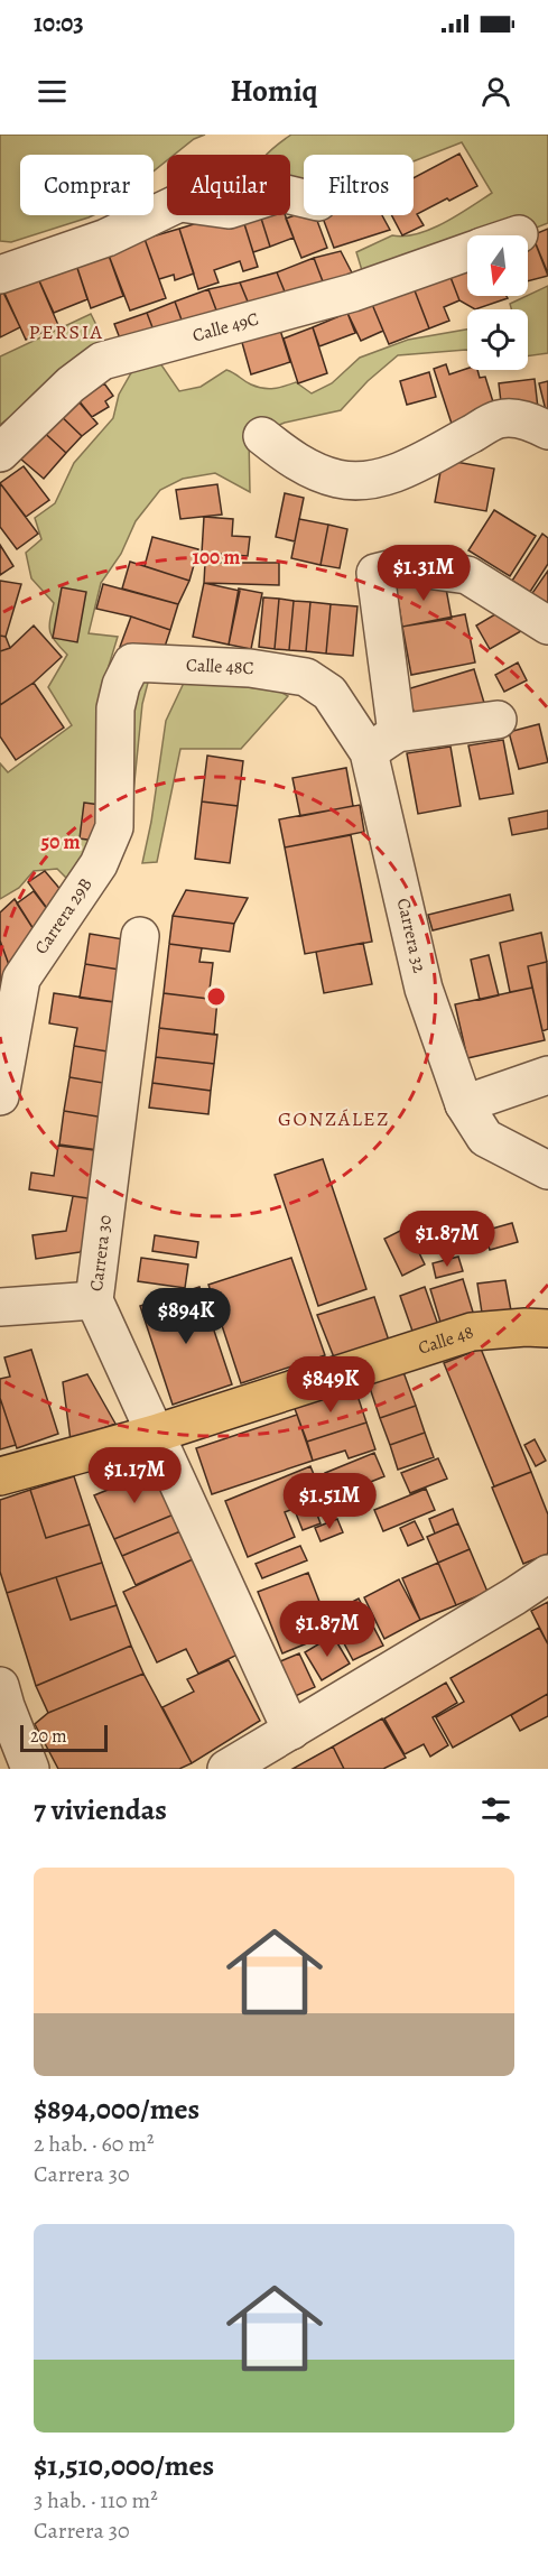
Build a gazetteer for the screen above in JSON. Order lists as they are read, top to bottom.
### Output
{
  "streets": {
    "main road": ["Calle 48"],
    "street": [
      "Calle 49C",
      "Calle 48C",
      "Carrera 29B",
      "Carrera 32",
      "Carrera 30"
    ]
  },
  "crossings": [
    ["Calle 48C", "Carrera 29B"],
    ["Calle 48C", "Carrera 32"],
    ["Carrera 30", "Calle 48"]
  ],
  "districts": ["PERSIA", "GONZÁLEZ"],
  "scale_bar": "20 m",
  "north": "bottom",
  "page": {
    "status": "10:03",
    "header": "Homiq",
    "chip": ["Comprar", "Alquilar", "Filtros"],
    "price": [
      "$1.31M",
      "$1.87M",
      "$894K",
      "$849K",
      "$1.17M",
      "$1.51M",
      "$1.87M"
    ],
    "scale": "20 m",
    "heading": "7 viviendas",
    "list": [
      {
        "name": "$894,000/mes",
        "note": "2 hab. · 60 m² · Carrera 30"
      },
      {
        "name": "$1,510,000/mes",
        "note": "3 hab. · 110 m² · Carrera 30"
      }
    ]
  },
  "rings": ["100 m", "50 m"]
}
